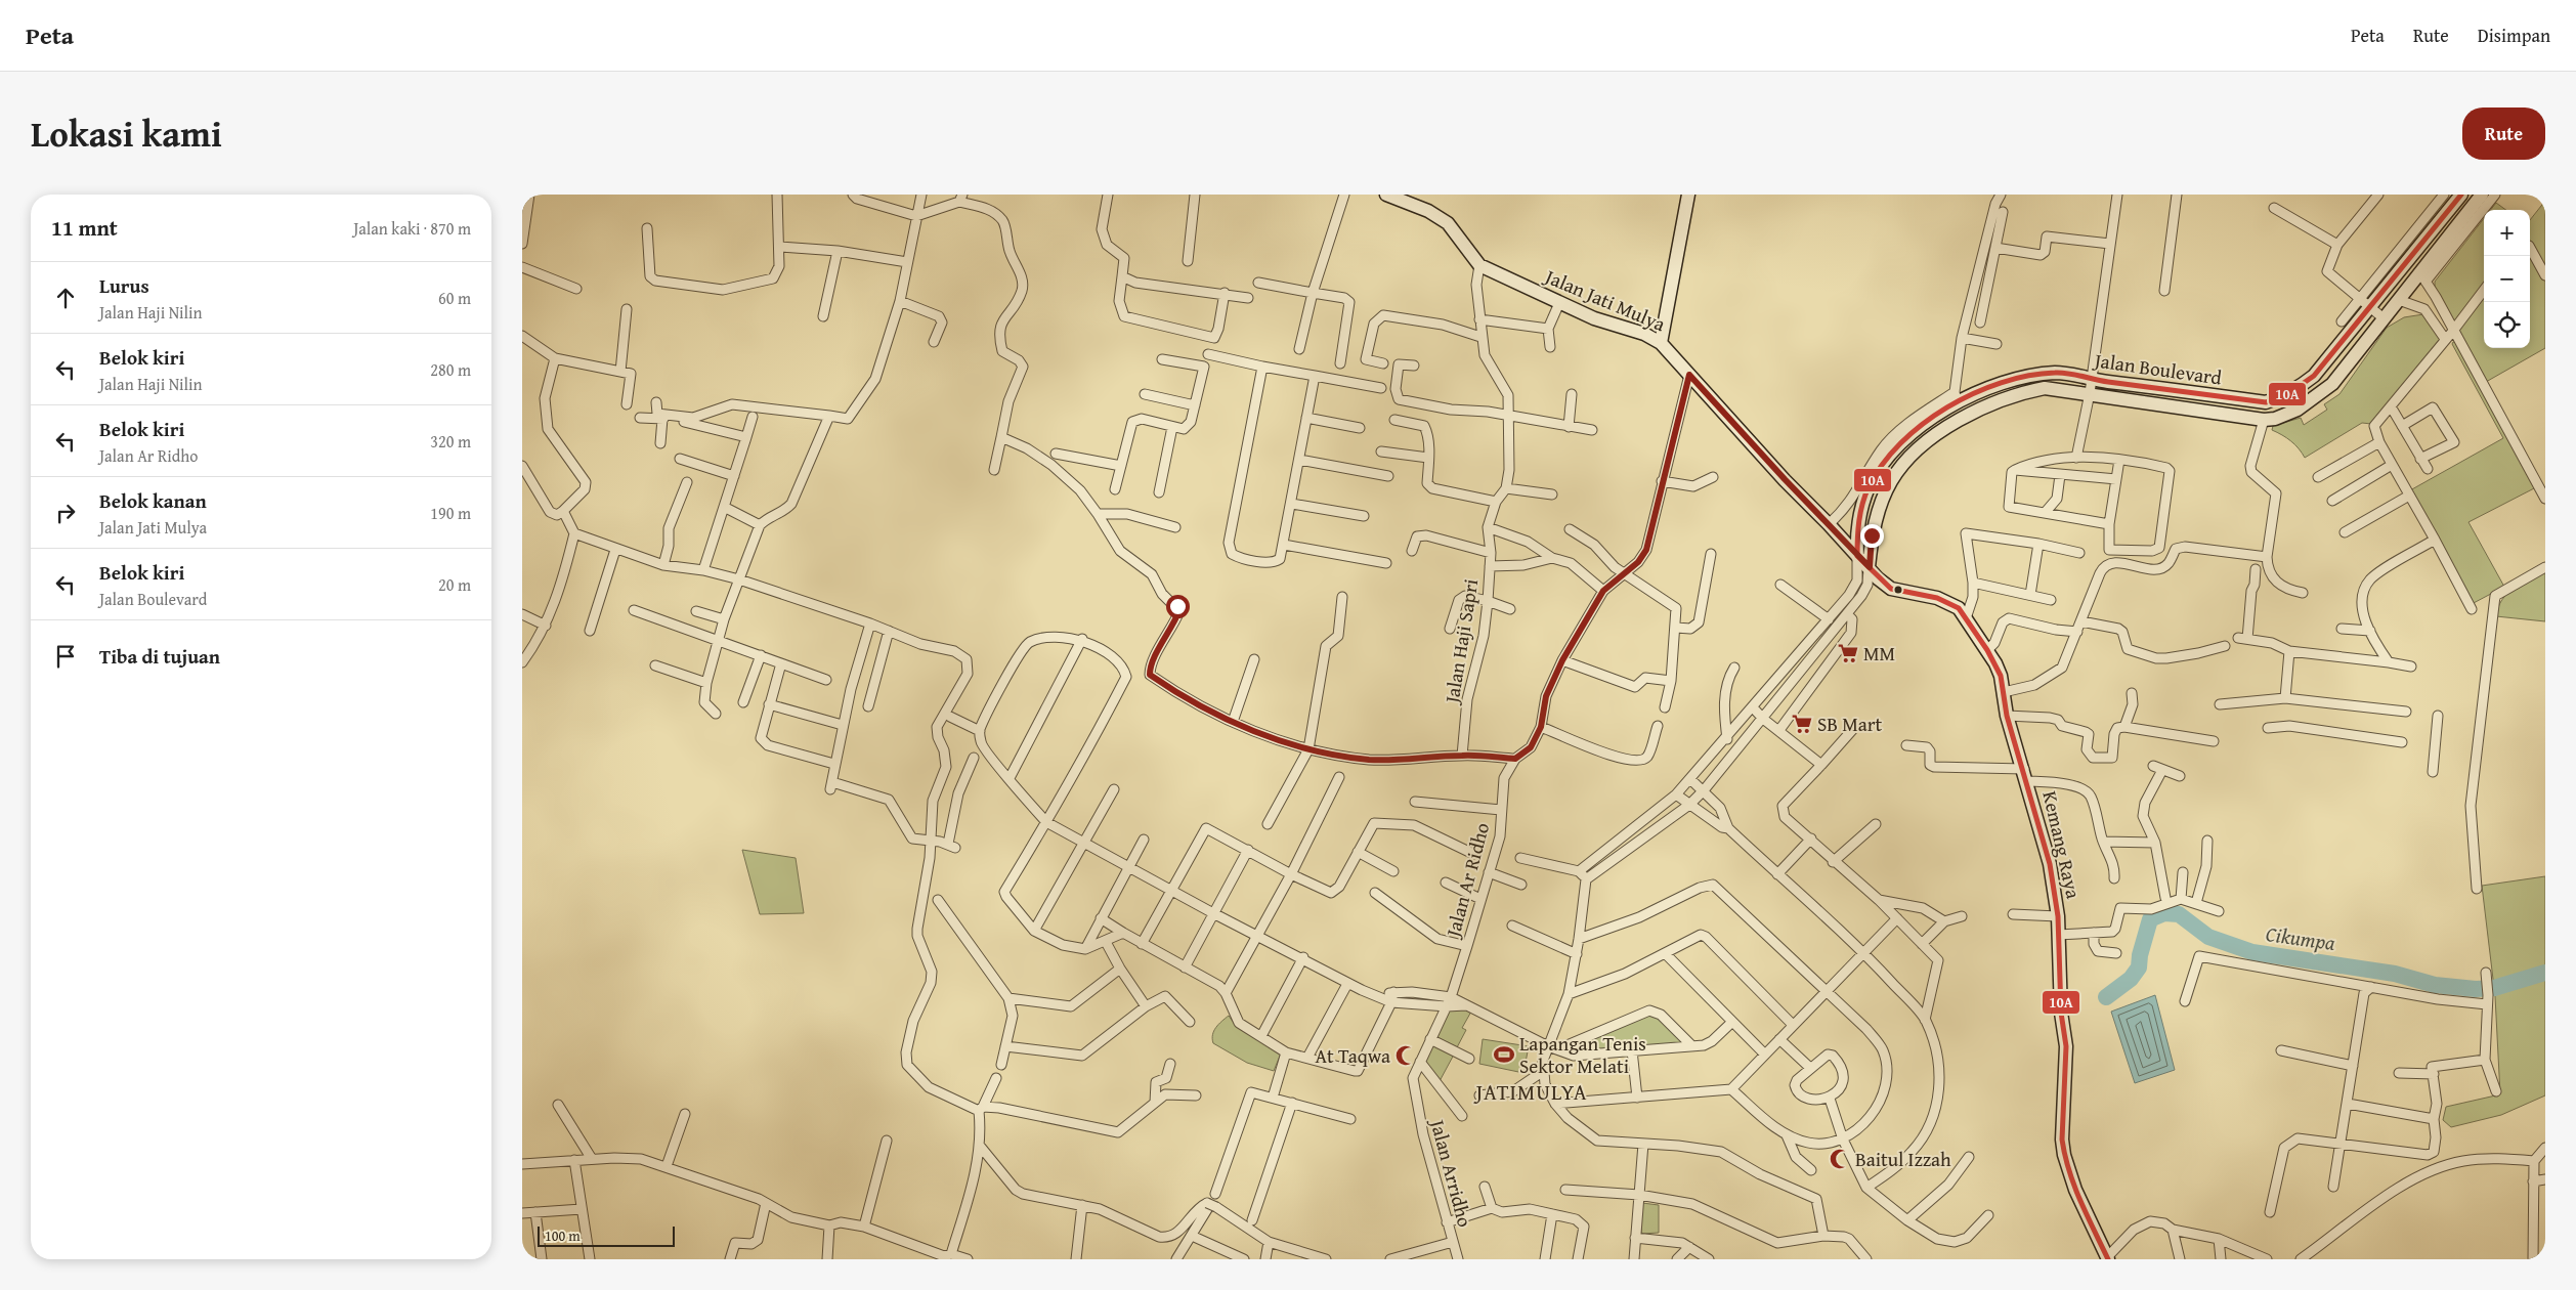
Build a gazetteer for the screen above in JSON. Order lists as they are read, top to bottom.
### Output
{
  "streets": {
    "main road": ["Jalan Jati Mulya", "Jalan Boulevard", "Kemang Raya"],
    "street": ["Jalan Haji Sapri", "Jalan Ar Ridho", "Jalan Arridho"]
  },
  "crossings": [
    ["Jalan Jati Mulya", "Jalan Boulevard"],
    ["Jalan Jati Mulya", "Kemang Raya"],
    ["Jalan Jati Mulya", "Jalan Ar Ridho"],
    ["Jalan Boulevard", "Kemang Raya"],
    ["Jalan Ar Ridho", "Jalan Arridho"]
  ],
  "districts": ["JATIMULYA"],
  "water": ["Cikumpa"],
  "places": {
    "supermarket": ["MM", "SB Mart"],
    "sports": ["Lapangan Tenis Sektor Melati"],
    "mosque": ["At Taqwa", "Baitul Izzah"]
  },
  "lines": ["transit line 10A"],
  "scale_bar": "100 m",
  "page": {
    "header": "Peta",
    "nav": ["Peta", "Rute", "Disimpan"],
    "title": "Lokasi kami",
    "buttons": "Rute",
    "heading": ["11 mnt", "Jalan kaki · 870 m"],
    "map_buttons": ["+", "−"],
    "list": [
      ["Lurus", "Jalan Haji Nilin", "60 m"],
      ["Belok kiri", "Jalan Haji Nilin", "280 m"],
      ["Belok kiri", "Jalan Ar Ridho", "320 m"],
      ["Belok kanan", "Jalan Jati Mulya", "190 m"],
      ["Belok kiri", "Jalan Boulevard", "20 m"],
      "Tiba di tujuan"
    ],
    "scale": "100 m"
  }
}
